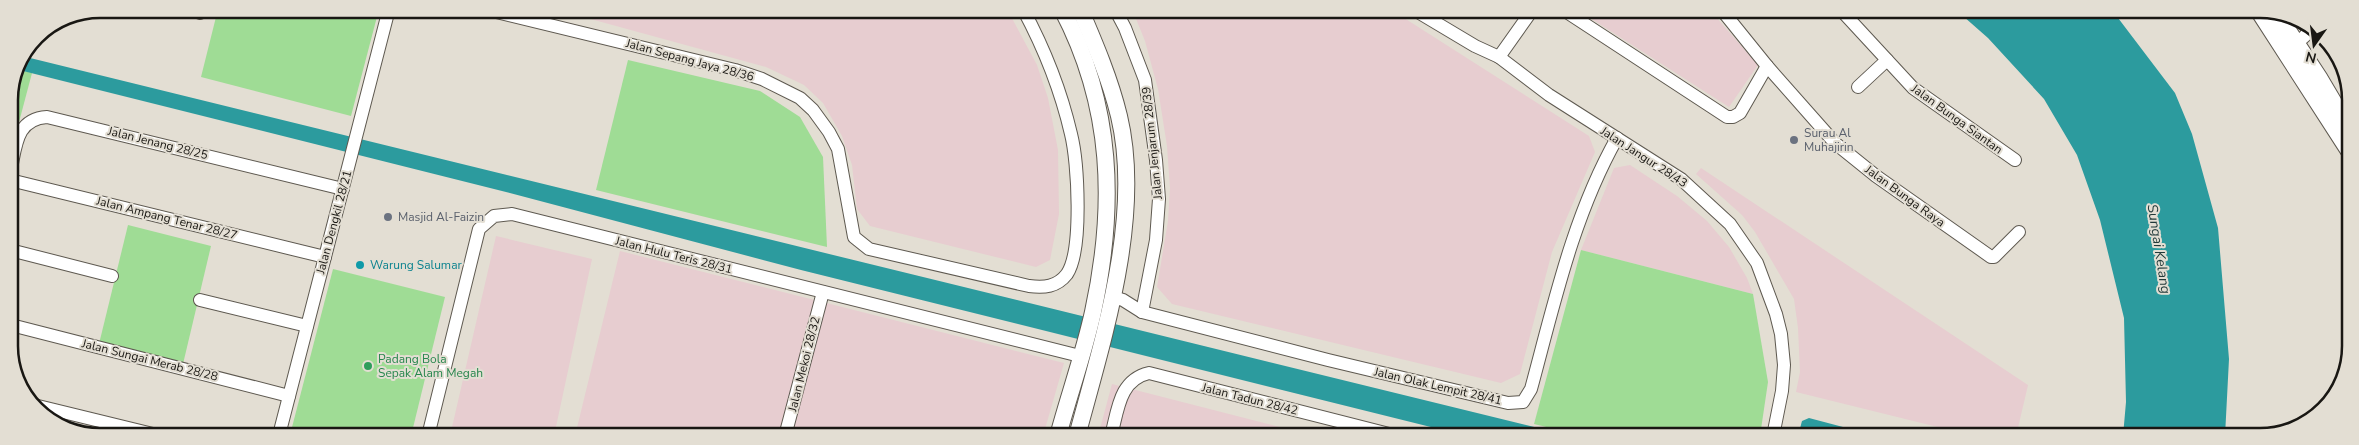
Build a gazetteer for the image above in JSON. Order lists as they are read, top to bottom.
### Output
{
  "streets": {
    "street": [
      "Jalan Sepang Jaya 28/36",
      "Jalan Bunga Siantan",
      "Jalan Jenang 28/25",
      "Jalan Jenjarum 28/39",
      "Jalan Jangur 28/43",
      "Jalan Bunga Raya",
      "Jalan Ampang Tenar 28/27",
      "Jalan Dengkil 28/21",
      "Jalan Hulu Teris 28/31",
      "Jalan Sungai Merab 28/28",
      "Jalan Mekoi 28/32",
      "Jalan Olak Lempit 28/41",
      "Jalan Tadun 28/42"
    ]
  },
  "crossings": [
    ["Jalan Jenang 28/25", "Jalan Dengkil 28/21"],
    ["Jalan Jenjarum 28/39", "Jalan Olak Lempit 28/41"],
    ["Jalan Jangur 28/43", "Jalan Olak Lempit 28/41"],
    ["Jalan Ampang Tenar 28/27", "Jalan Dengkil 28/21"],
    ["Jalan Dengkil 28/21", "Jalan Sungai Merab 28/28"],
    ["Jalan Hulu Teris 28/31", "Jalan Mekoi 28/32"]
  ],
  "water": ["Sungai Kelang"],
  "places": [
    "Surau Al Muhajirin",
    "Masjid Al-Faizin",
    "Warung Salumar",
    "Padang Bola Sepak Alam Megah"
  ],
  "north": "bottom"
}
